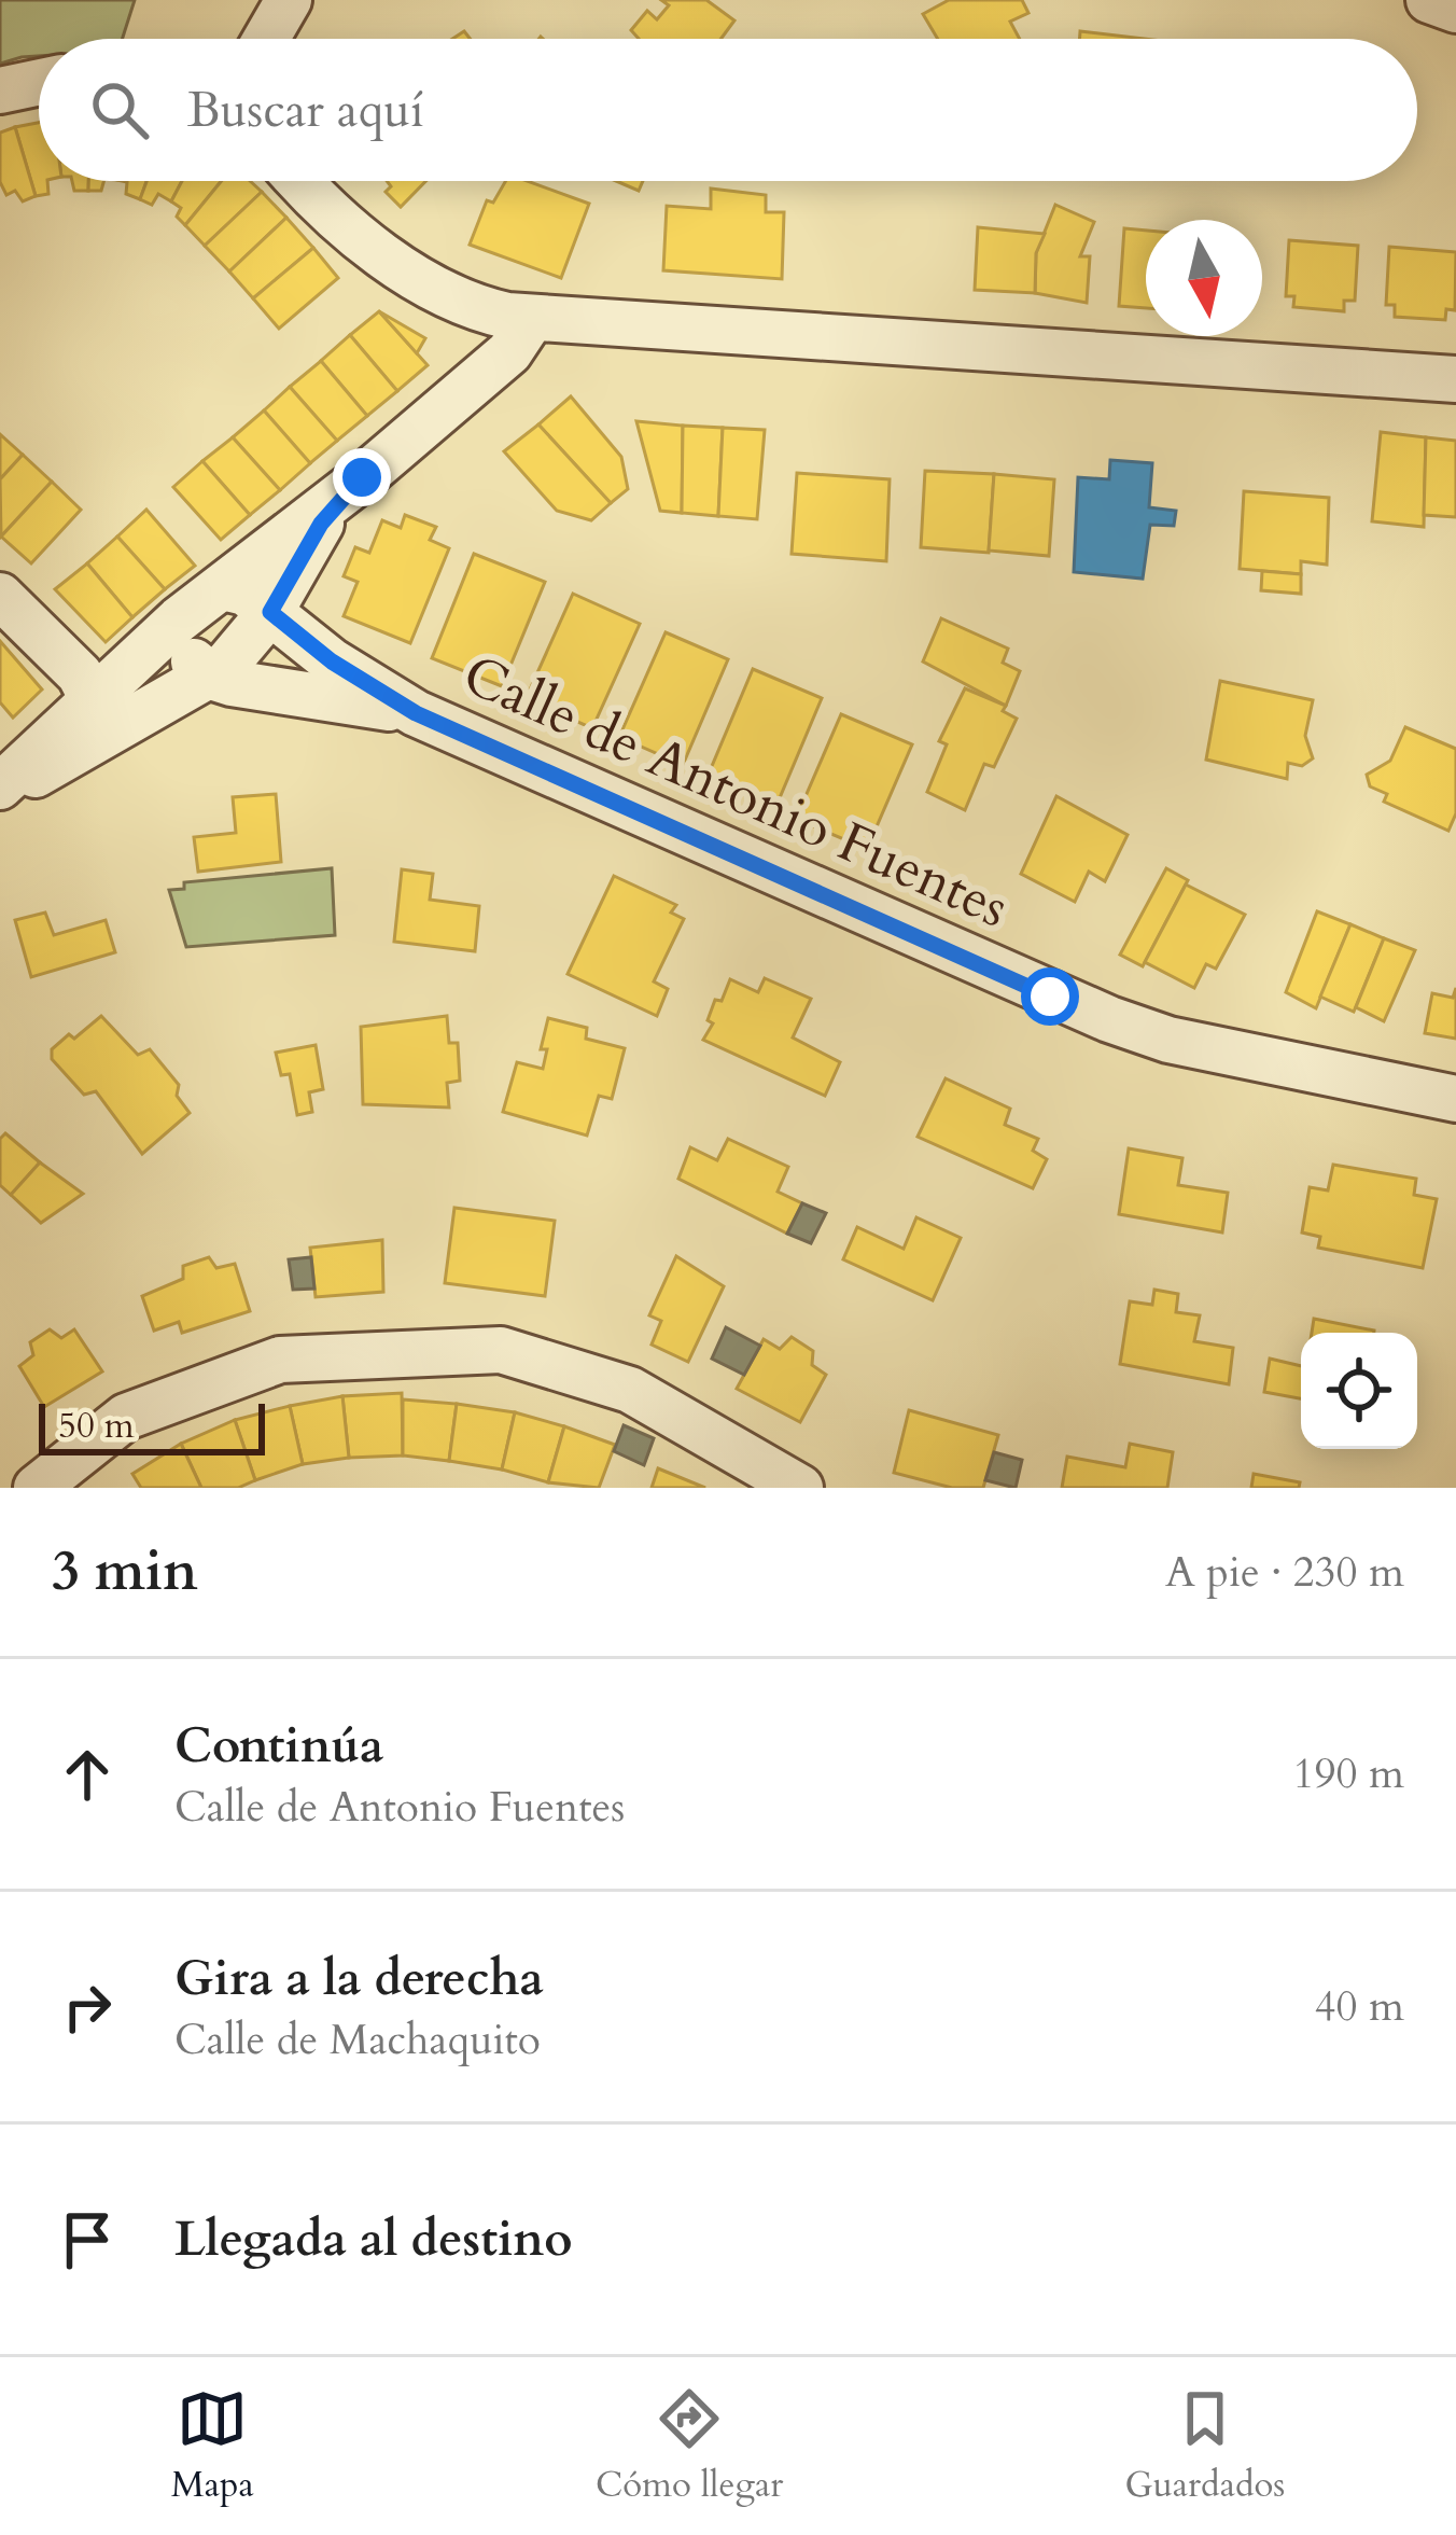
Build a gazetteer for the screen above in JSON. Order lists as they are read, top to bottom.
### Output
{
  "streets": {
    "street": ["Calle de Antonio Fuentes"]
  },
  "scale_bar": "50 m",
  "north": "bottom",
  "page": {
    "search": "Buscar aquí",
    "scale": "50 m",
    "heading": ["3 min", "A pie · 230 m"],
    "list": [
      ["Continúa", "Calle de Antonio Fuentes", "190 m"],
      ["Gira a la derecha", "Calle de Machaquito", "40 m"],
      "Llegada al destino"
    ],
    "nav": ["Mapa", "Cómo llegar", "Guardados"]
  }
}
